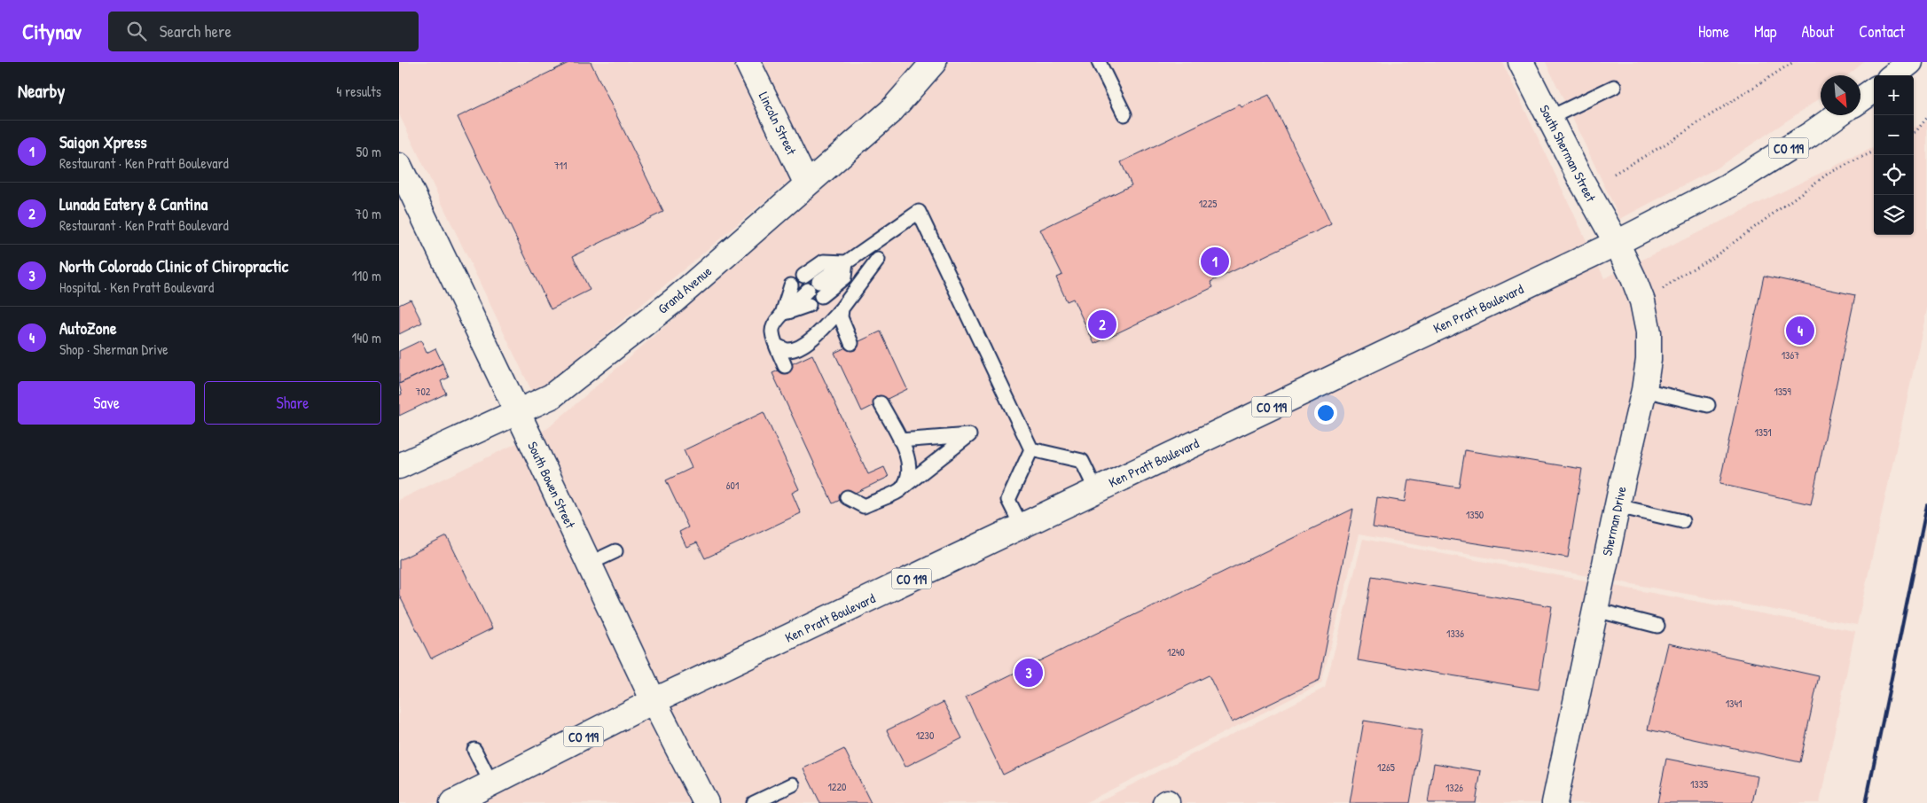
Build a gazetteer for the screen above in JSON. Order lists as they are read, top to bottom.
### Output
{
  "streets": {
    "main road": [
      "Lincoln Street",
      "CO 119",
      "South Sherman Street",
      "Grand Avenue",
      "Ken Pratt Boulevard",
      "South Bowen Street",
      "Sherman Drive"
    ]
  },
  "crossings": [
    ["Lincoln Street", "Grand Avenue"],
    ["South Sherman Street", "Ken Pratt Boulevard"],
    ["South Sherman Street", "Sherman Drive"],
    ["Grand Avenue", "South Bowen Street"],
    ["Ken Pratt Boulevard", "South Bowen Street"],
    ["Ken Pratt Boulevard", "Sherman Drive"]
  ],
  "house_numbers": [
    "711",
    "1225",
    "1367",
    "702",
    "1359",
    "1351",
    "601",
    "1350",
    "1336",
    "1240",
    "1341",
    "1230",
    "1265",
    "1335",
    "1220",
    "1326"
  ],
  "north": "bottom right",
  "page": {
    "header": "Citynav",
    "search": "Search here",
    "nav": [
      "Home",
      "Map",
      "About",
      "Contact"
    ],
    "heading": ["Nearby", "4 results"],
    "map_buttons": ["+", "−"],
    "list": [
      {
        "mark": "1",
        "name": "Saigon Xpress",
        "note": "Restaurant · Ken Pratt Boulevard",
        "value": "50 m"
      },
      {
        "mark": "2",
        "name": "Lunada Eatery & Cantina",
        "note": "Restaurant · Ken Pratt Boulevard",
        "value": "70 m"
      },
      {
        "mark": "3",
        "name": "North Colorado Clinic of Chiropractic",
        "note": "Hospital · Ken Pratt Boulevard",
        "value": "110 m"
      },
      {
        "mark": "4",
        "name": "AutoZone",
        "note": "Shop · Sherman Drive",
        "value": "140 m"
      }
    ],
    "pins": [
      "1",
      "2",
      "4",
      "3"
    ],
    "buttons": ["Save", "Share"]
  }
}
